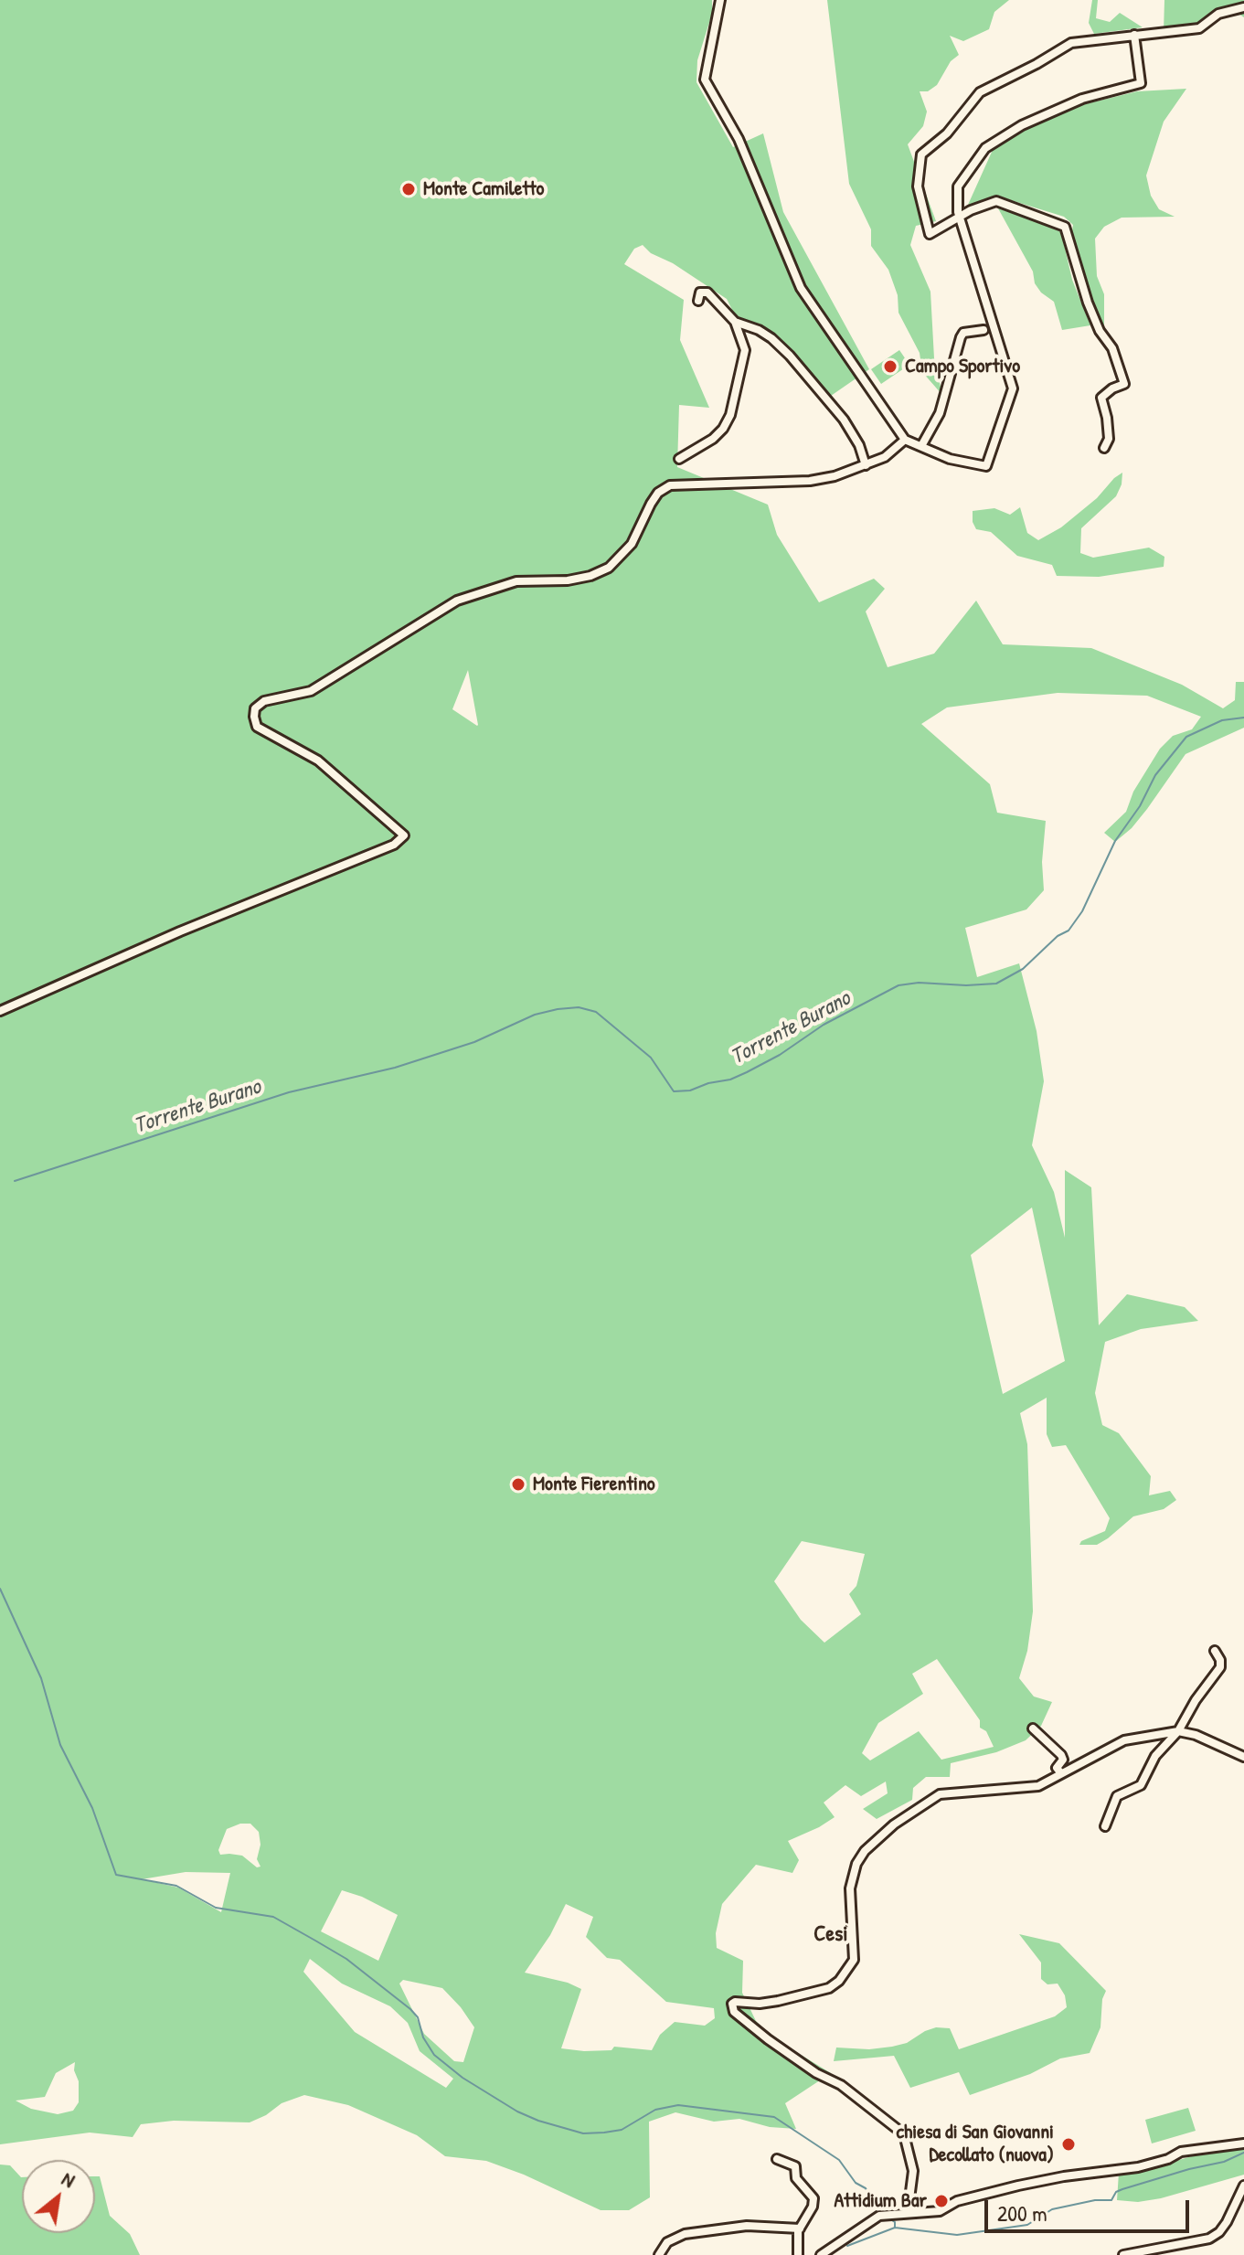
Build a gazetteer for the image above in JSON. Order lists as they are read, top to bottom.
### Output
{
  "districts": ["Cesi"],
  "water": ["Torrente Burano"],
  "places": [
    "Monte Camiletto",
    "Campo Sportivo",
    "Monte Fierentino",
    "chiesa di San Giovanni Decollato (nuova)",
    "Attidium Bar"
  ],
  "scale_bar": "200 m",
  "north": "top right"
}
